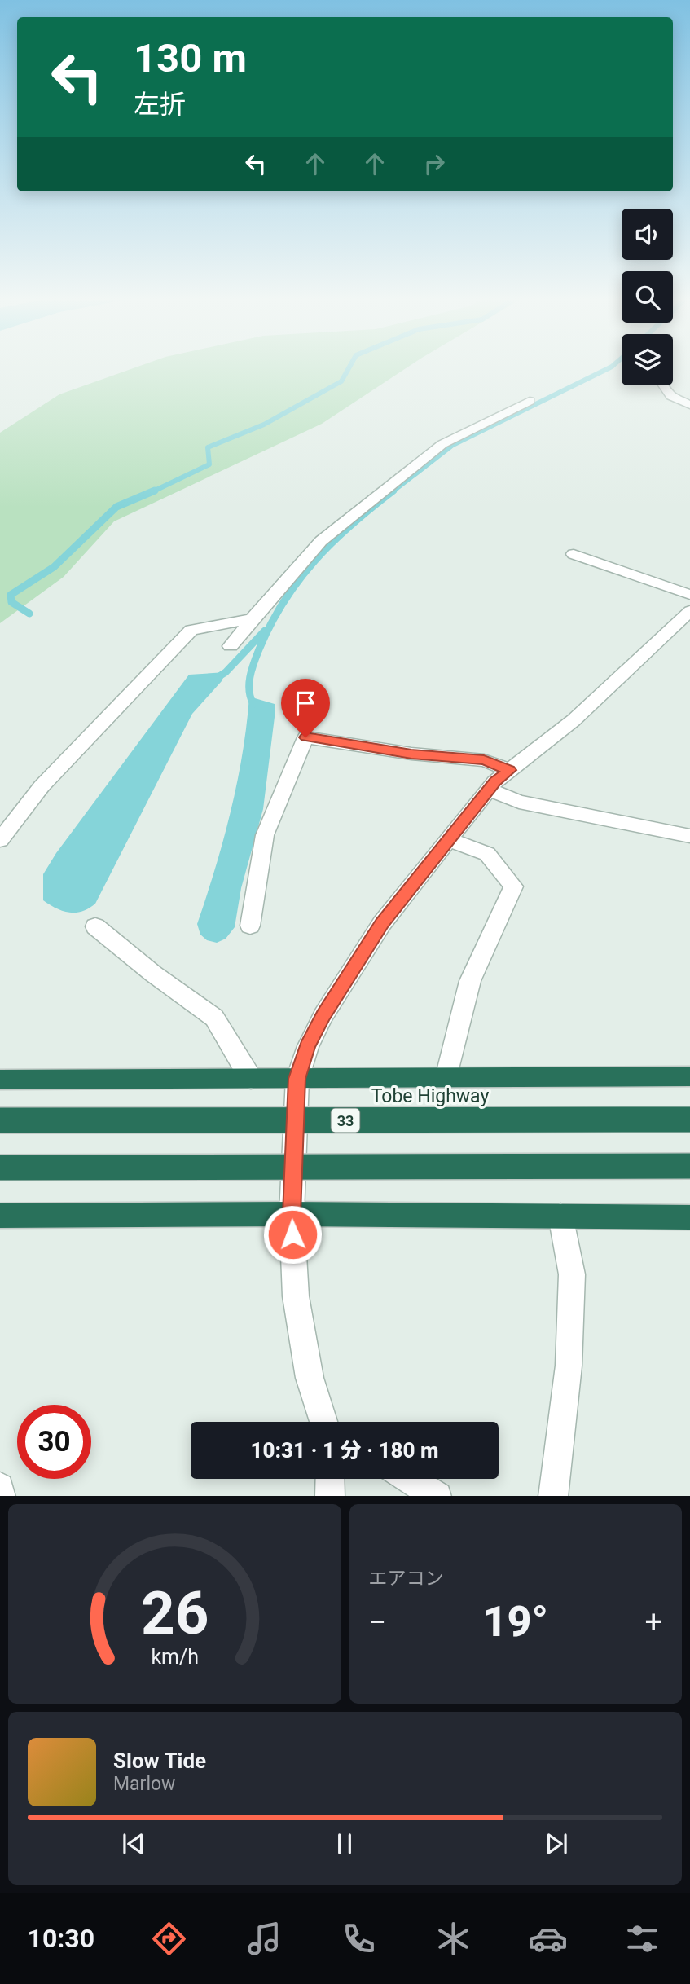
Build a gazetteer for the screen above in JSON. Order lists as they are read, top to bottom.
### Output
{
  "streets": {
    "highway": ["Tobe Highway", "33"]
  },
  "page": {
    "turn": ["130 m", "左折"],
    "limit": "30",
    "trip": "10:31 · 1 分 · 180 m",
    "tile": "エアコン",
    "heat": ["−", "19°", "+"],
    "song": ["Slow Tide", "Marlow"],
    "tabs": "10:30",
    "gauge": ["26", "km/h"]
  }
}
